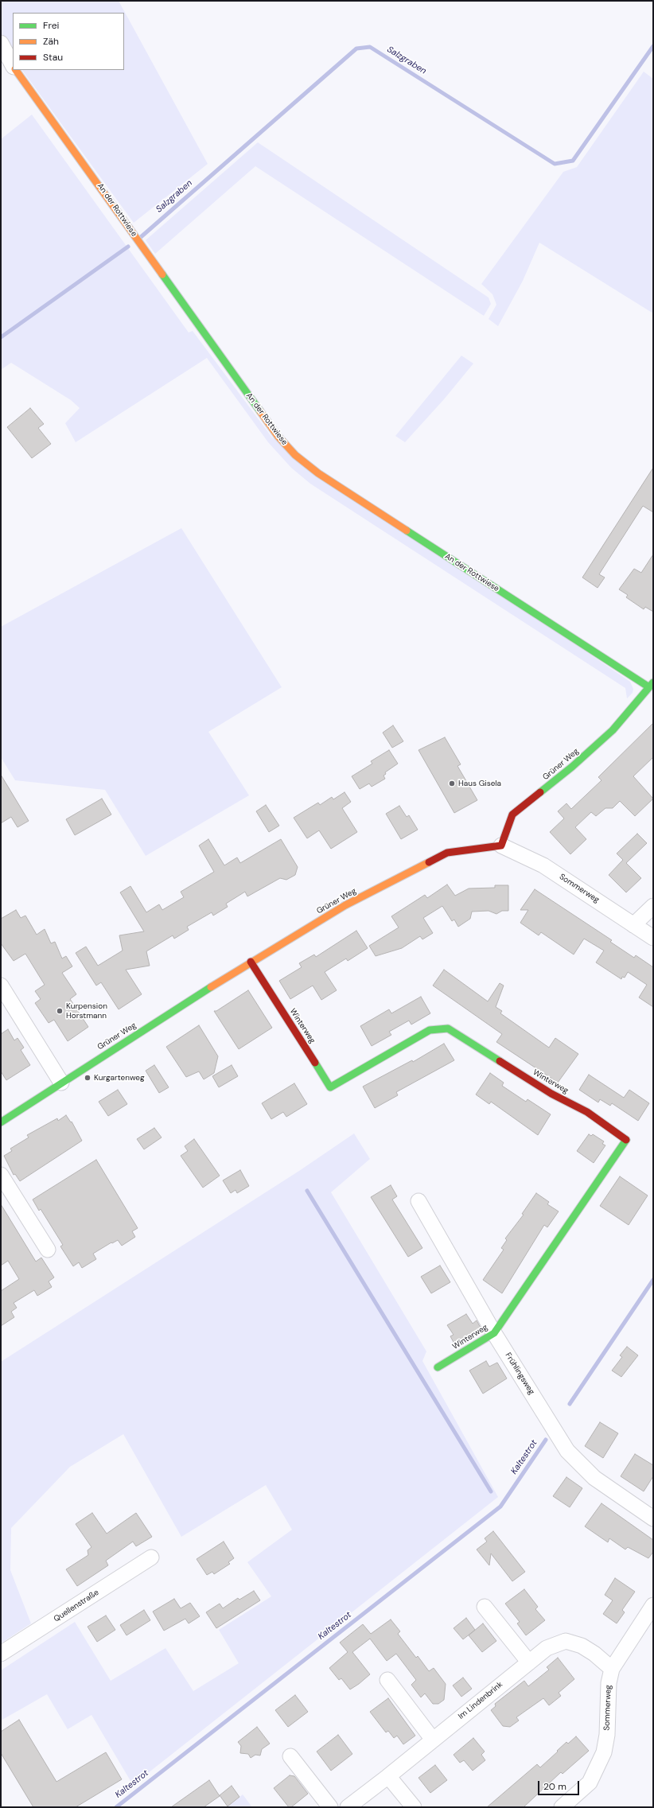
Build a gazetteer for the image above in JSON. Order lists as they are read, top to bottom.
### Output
{
  "streets": {
    "street": [
      "An der Rottwiese",
      "Grüner Weg",
      "Sommerweg",
      "Winterweg",
      "Frühlingsweg",
      "Quellenstraße",
      "Im Lindenbrink"
    ]
  },
  "crossings": [
    ["An der Rottwiese", "Grüner Weg"],
    ["Grüner Weg", "Sommerweg"],
    ["Grüner Weg", "Winterweg"],
    ["Sommerweg", "Im Lindenbrink"],
    ["Winterweg", "Frühlingsweg"]
  ],
  "water": ["Salzgraben", "Kaltestrot"],
  "places": ["Haus Gisela", "Kurpension Horstmann", "Kurgartenweg"],
  "legend": ["Frei", "Zäh", "Stau"],
  "scale_bar": "20 m"
}
